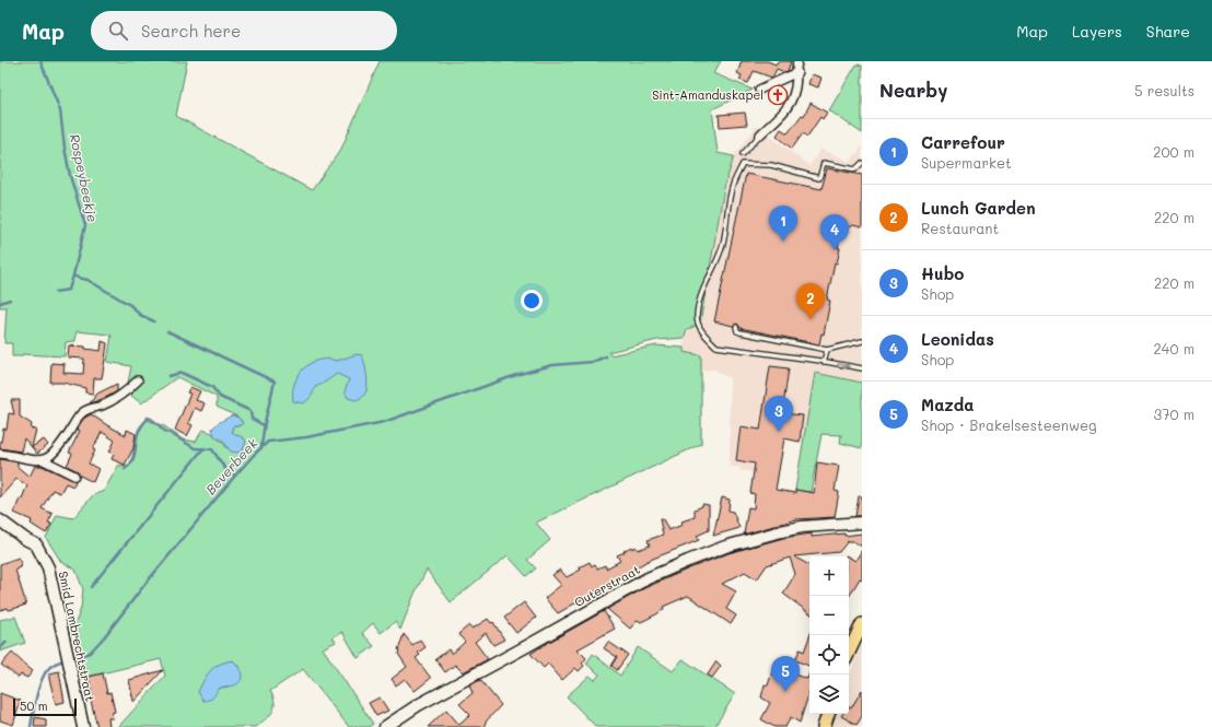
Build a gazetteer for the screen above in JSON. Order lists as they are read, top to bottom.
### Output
{
  "streets": {
    "street": ["Outerstraat", "Smid Lambrechtstraat"]
  },
  "water": ["Rospeybeekje", "Beverbeek"],
  "places": {
    "church": ["Sint-Amanduskapel"]
  },
  "scale_bar": "50 m",
  "page": {
    "header": "Map",
    "search": "Search here",
    "nav": ["Map", "Layers", "Share"],
    "heading": ["Nearby", "5 results"],
    "list": [
      {
        "mark": "1",
        "name": "Carrefour",
        "note": "Supermarket",
        "value": "200 m"
      },
      {
        "mark": "2",
        "name": "Lunch Garden",
        "note": "Restaurant",
        "value": "220 m"
      },
      {
        "mark": "3",
        "name": "Hubo",
        "note": "Shop",
        "value": "220 m"
      },
      {
        "mark": "4",
        "name": "Leonidas",
        "note": "Shop",
        "value": "240 m"
      },
      {
        "mark": "5",
        "name": "Mazda",
        "note": "Shop · Brakelsesteenweg",
        "value": "370 m"
      }
    ],
    "pins": [
      "1",
      "4",
      "2",
      "3",
      "5"
    ],
    "map_buttons": ["+", "−"],
    "scale": "50 m"
  }
}
